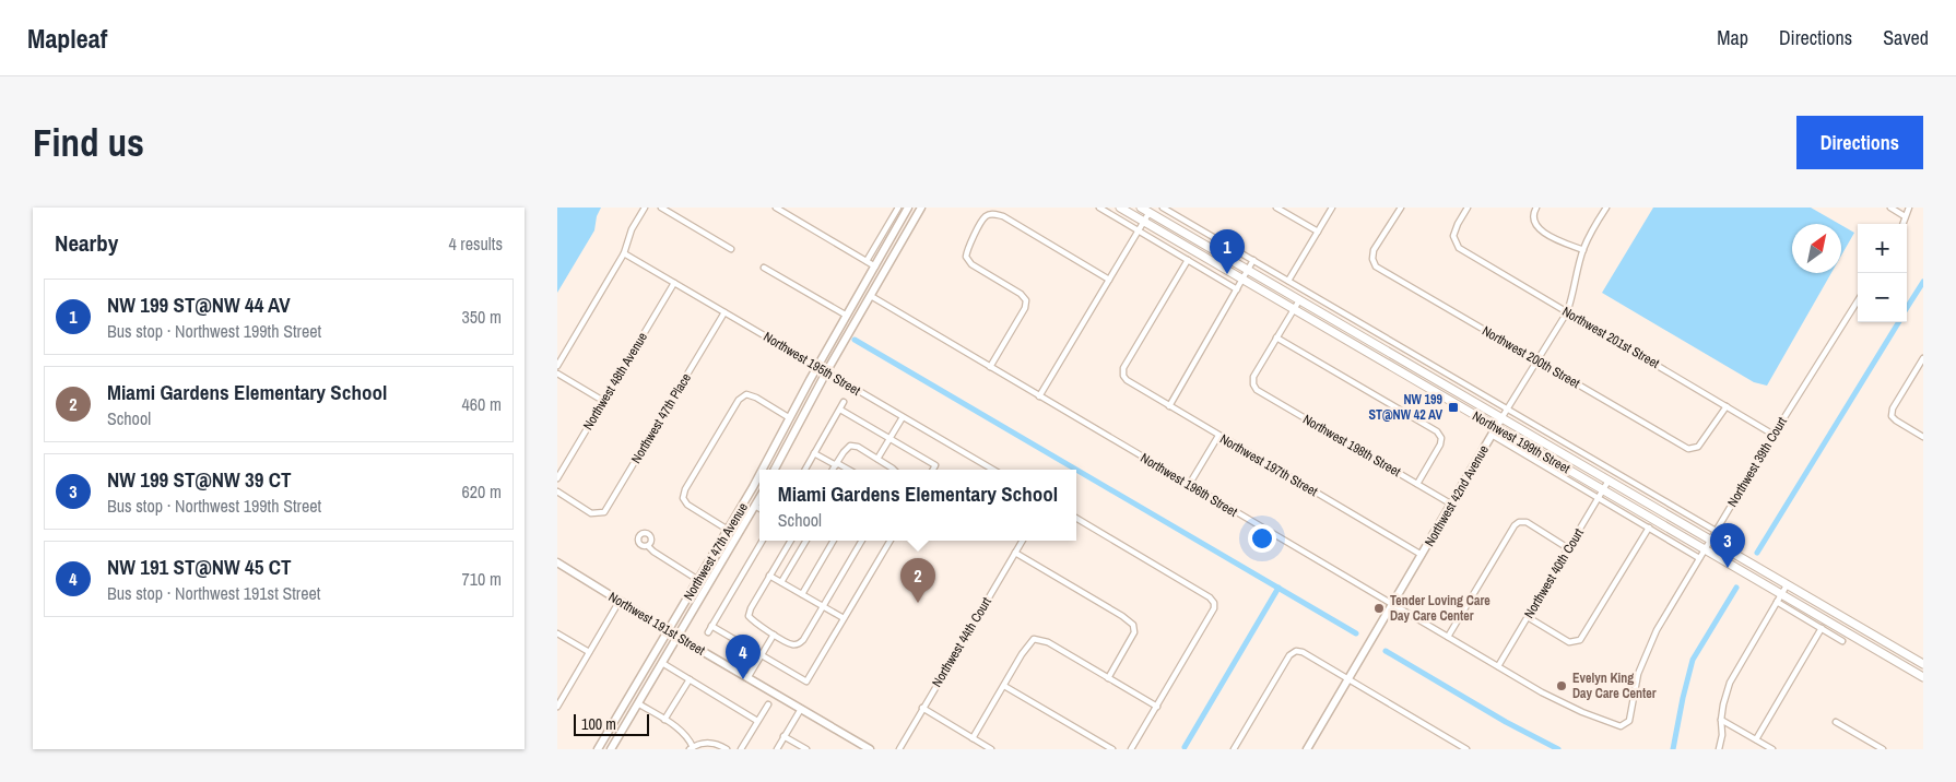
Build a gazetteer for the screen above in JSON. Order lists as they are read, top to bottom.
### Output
{
  "streets": {
    "main road": [
      "Northwest 199th Street",
      "Northwest 42nd Avenue",
      "Northwest 47th Avenue",
      "Northwest 191st Street"
    ],
    "street": [
      "Northwest 201st Street",
      "Northwest 200th Street",
      "Northwest 195th Street",
      "Northwest 48th Avenue",
      "Northwest 47th Place",
      "Northwest 198th Street",
      "Northwest 39th Court",
      "Northwest 197th Street",
      "Northwest 196th Street",
      "Northwest 40th Court",
      "Northwest 44th Court"
    ]
  },
  "crossings": [
    ["Northwest 201st Street", "Northwest 200th Street"],
    ["Northwest 201st Street", "Northwest 39th Court"],
    ["Northwest 201st Street", "Northwest 42nd Avenue"],
    ["Northwest 200th Street", "Northwest 42nd Avenue"],
    ["Northwest 195th Street", "Northwest 48th Avenue"],
    ["Northwest 195th Street", "Northwest 47th Place"],
    ["Northwest 195th Street", "Northwest 47th Avenue"],
    ["Northwest 199th Street", "Northwest 39th Court"],
    ["Northwest 199th Street", "Northwest 42nd Avenue"],
    ["Northwest 199th Street", "Northwest 40th Court"],
    ["Northwest 198th Street", "Northwest 42nd Avenue"],
    ["Northwest 39th Court", "Northwest 196th Street"],
    ["Northwest 197th Street", "Northwest 42nd Avenue"],
    ["Northwest 196th Street", "Northwest 42nd Avenue"],
    ["Northwest 196th Street", "Northwest 40th Court"],
    ["Northwest 47th Avenue", "Northwest 191st Street"]
  ],
  "places": {
    "transit": ["NW 199 ST@NW 42 AV"],
    "other": ["Tender Loving Care Day Care Center", "Evelyn King Day Care Center"]
  },
  "scale_bar": "100 m",
  "north": "top right",
  "page": {
    "header": "Mapleaf",
    "nav": ["Map", "Directions", "Saved"],
    "buttons": "Directions",
    "title": "Find us",
    "heading": ["Nearby", "4 results"],
    "map_buttons": ["+", "−"],
    "pins": [
      "1",
      "3",
      "2",
      "4"
    ],
    "list": [
      {
        "mark": "1",
        "name": "NW 199 ST@NW 44 AV",
        "note": "Bus stop · Northwest 199th Street",
        "value": "350 m"
      },
      {
        "mark": "2",
        "name": "Miami Gardens Elementary School",
        "note": "School",
        "value": "460 m"
      },
      {
        "mark": "3",
        "name": "NW 199 ST@NW 39 CT",
        "note": "Bus stop · Northwest 199th Street",
        "value": "620 m"
      },
      {
        "mark": "4",
        "name": "NW 191 ST@NW 45 CT",
        "note": "Bus stop · Northwest 191st Street",
        "value": "710 m"
      }
    ],
    "popup": ["Miami Gardens Elementary School", "School"],
    "scale": "100 m"
  }
}
